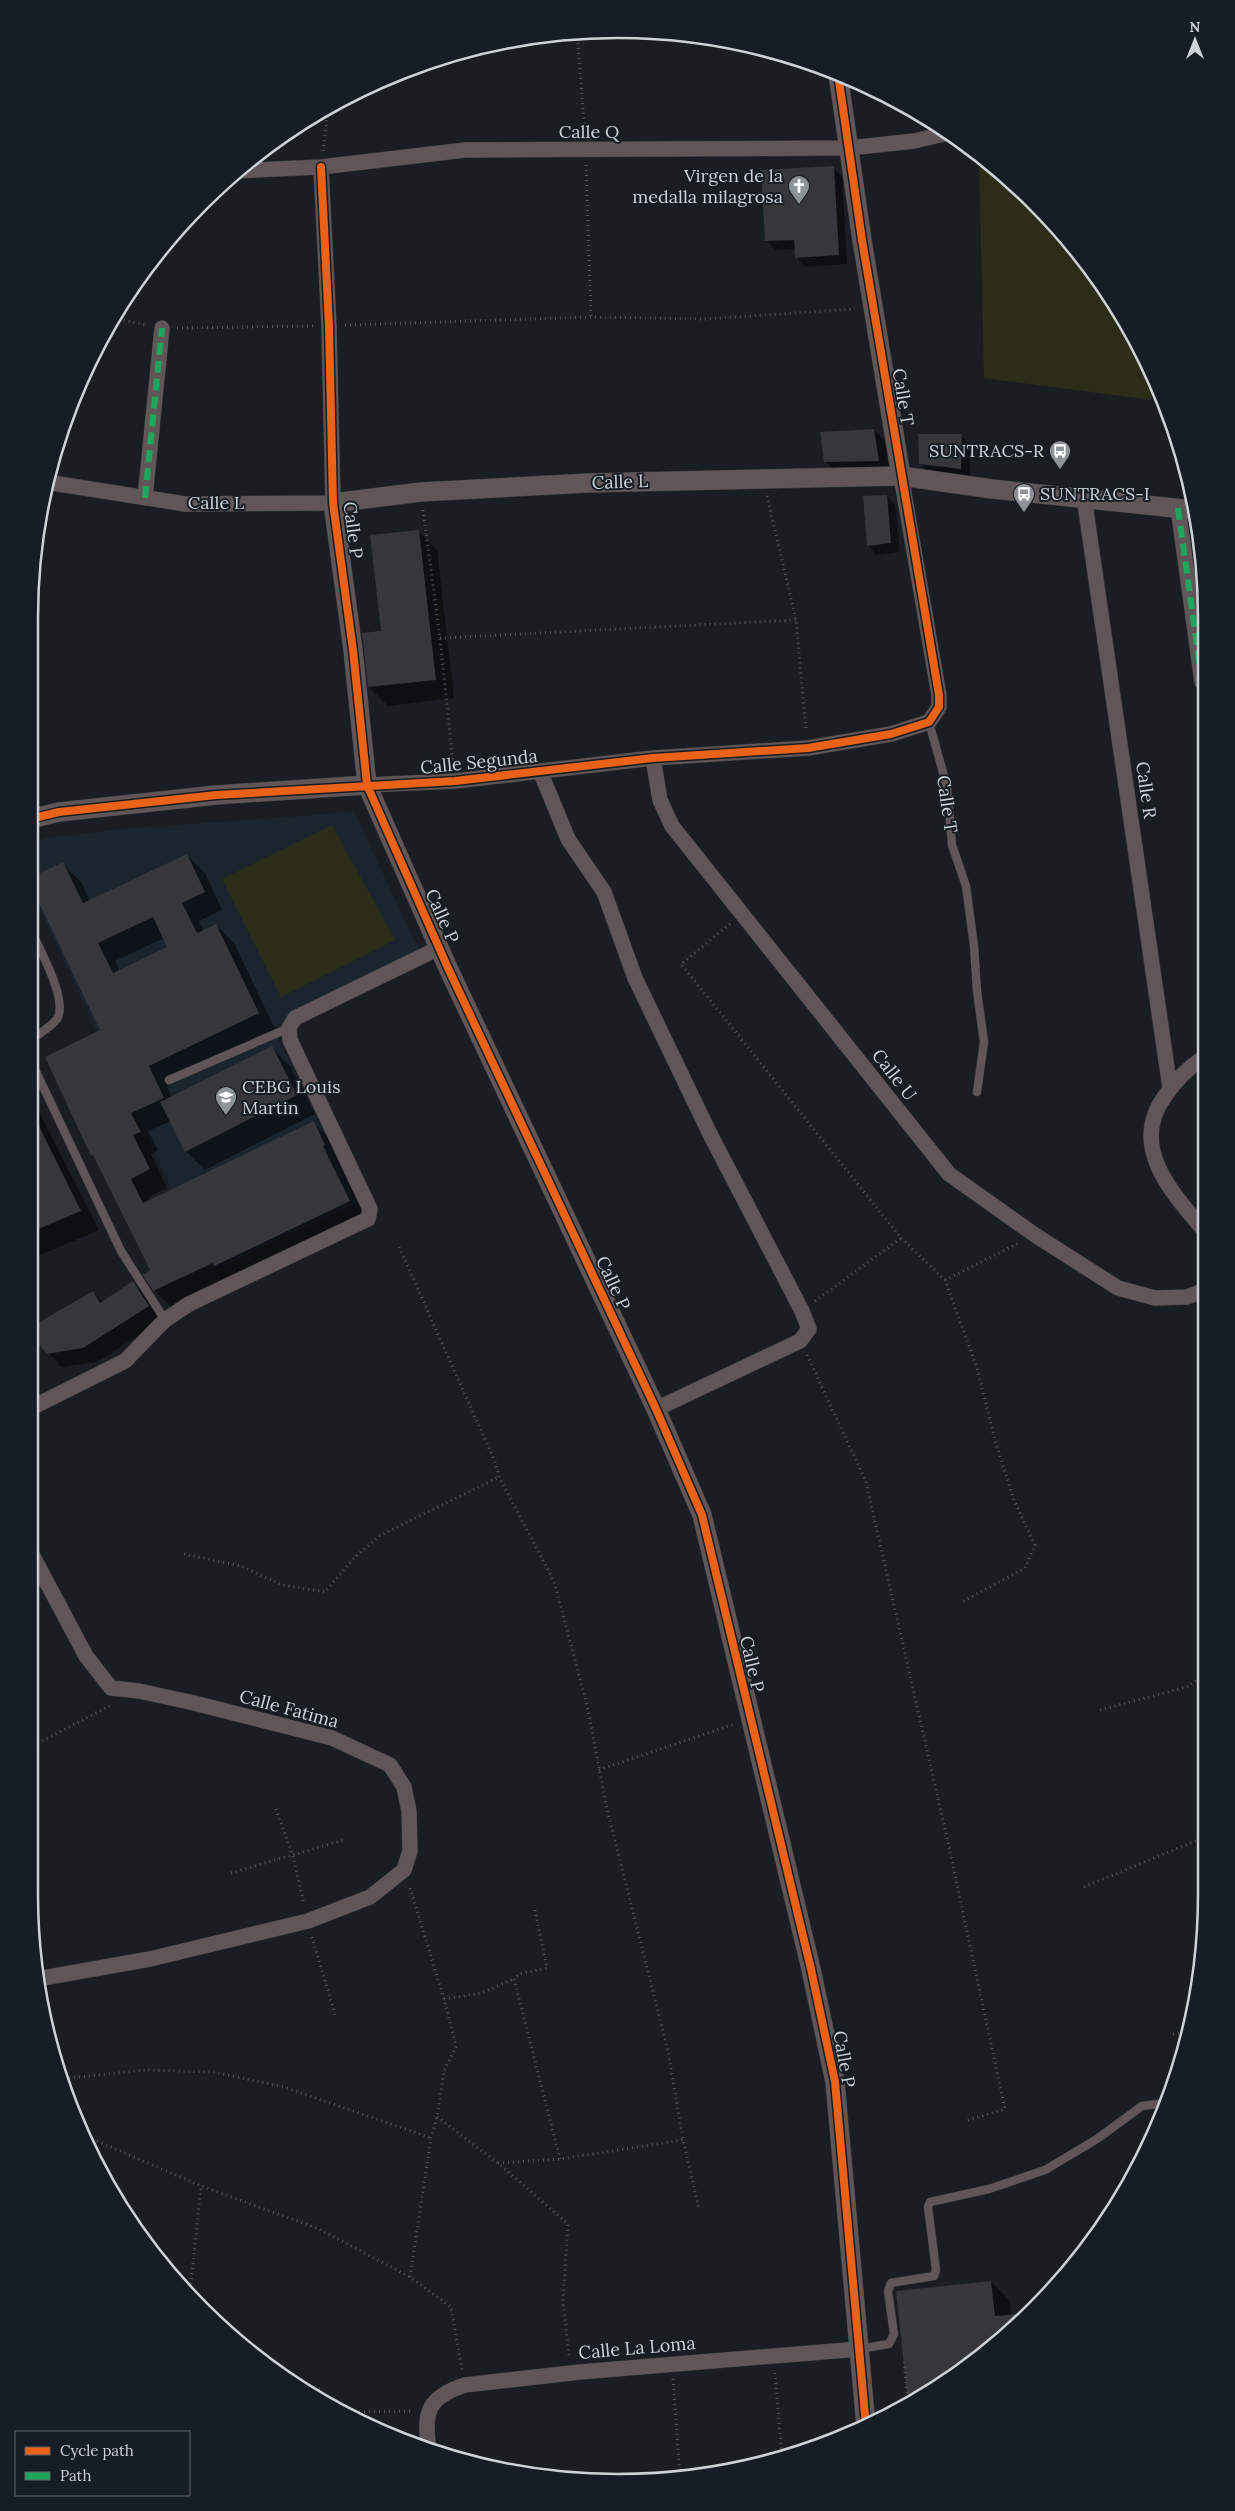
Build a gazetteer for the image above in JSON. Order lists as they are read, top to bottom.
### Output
{
  "streets": {
    "street": [
      "Calle Q",
      "Calle T",
      "Calle L",
      "Calle P",
      "Calle Segunda",
      "Calle R",
      "Calle U",
      "Calle Fatima",
      "Calle La Loma"
    ]
  },
  "crossings": [
    ["Calle Q", "Calle T"],
    ["Calle Q", "Calle P"],
    ["Calle T", "Calle L"],
    ["Calle T", "Calle Segunda"],
    ["Calle L", "Calle P"],
    ["Calle L", "Calle R"],
    ["Calle P", "Calle Segunda"],
    ["Calle P", "Calle La Loma"],
    ["Calle Segunda", "Calle U"]
  ],
  "places": {
    "church": ["Virgen de la medalla milagrosa"],
    "bus stop": ["SUNTRACS-R", "SUNTRACS-I"],
    "school or university": ["CEBG Louis Martin"]
  },
  "legend": ["Cycle path", "Path"],
  "north": "top"
}
